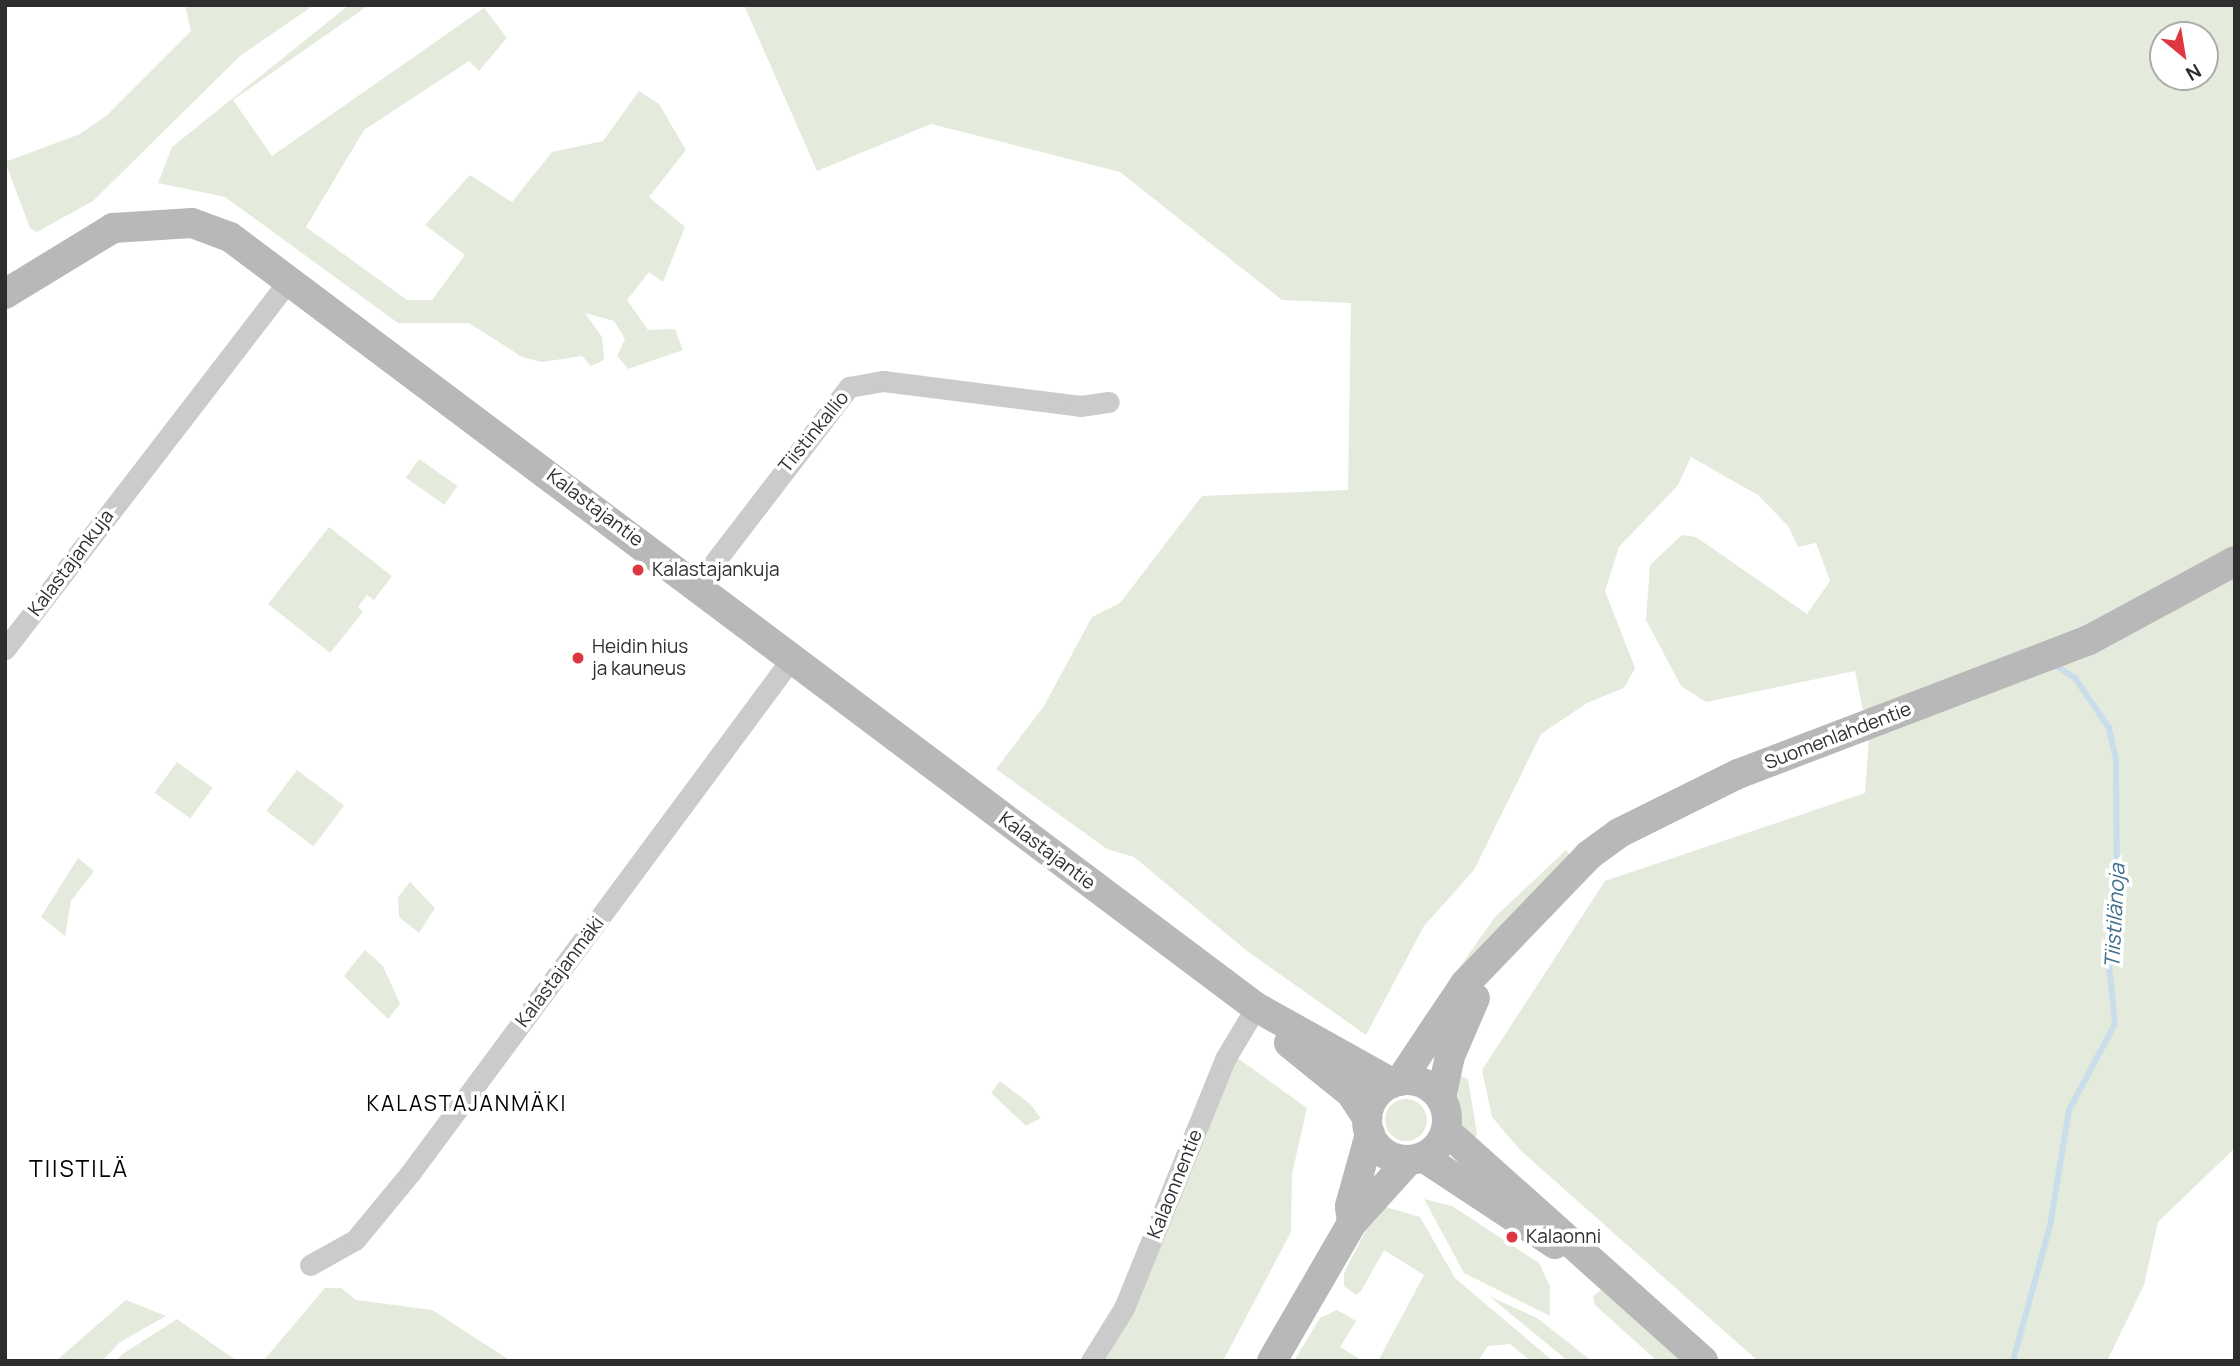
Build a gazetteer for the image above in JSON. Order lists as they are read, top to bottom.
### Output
{
  "streets": {
    "main road": ["Kalastajantie", "Suomenlahdentie"],
    "street": [
      "Tiistinkallio",
      "Kalastajankuja",
      "Kalastajanmäki",
      "Kalaonnentie"
    ]
  },
  "crossings": [
    ["Tiistinkallio", "Kalastajantie"],
    ["Kalastajantie", "Kalastajankuja"],
    ["Kalastajantie", "Suomenlahdentie"],
    ["Kalastajantie", "Kalastajanmäki"],
    ["Kalastajantie", "Kalaonnentie"]
  ],
  "districts": ["KALASTAJANMÄKI", "TIISTILÄ"],
  "water": ["Tiistilänoja"],
  "places": ["Kalastajankuja", "Heidin hius ja kauneus", "Kalaonni"],
  "north": "bottom right"
}
